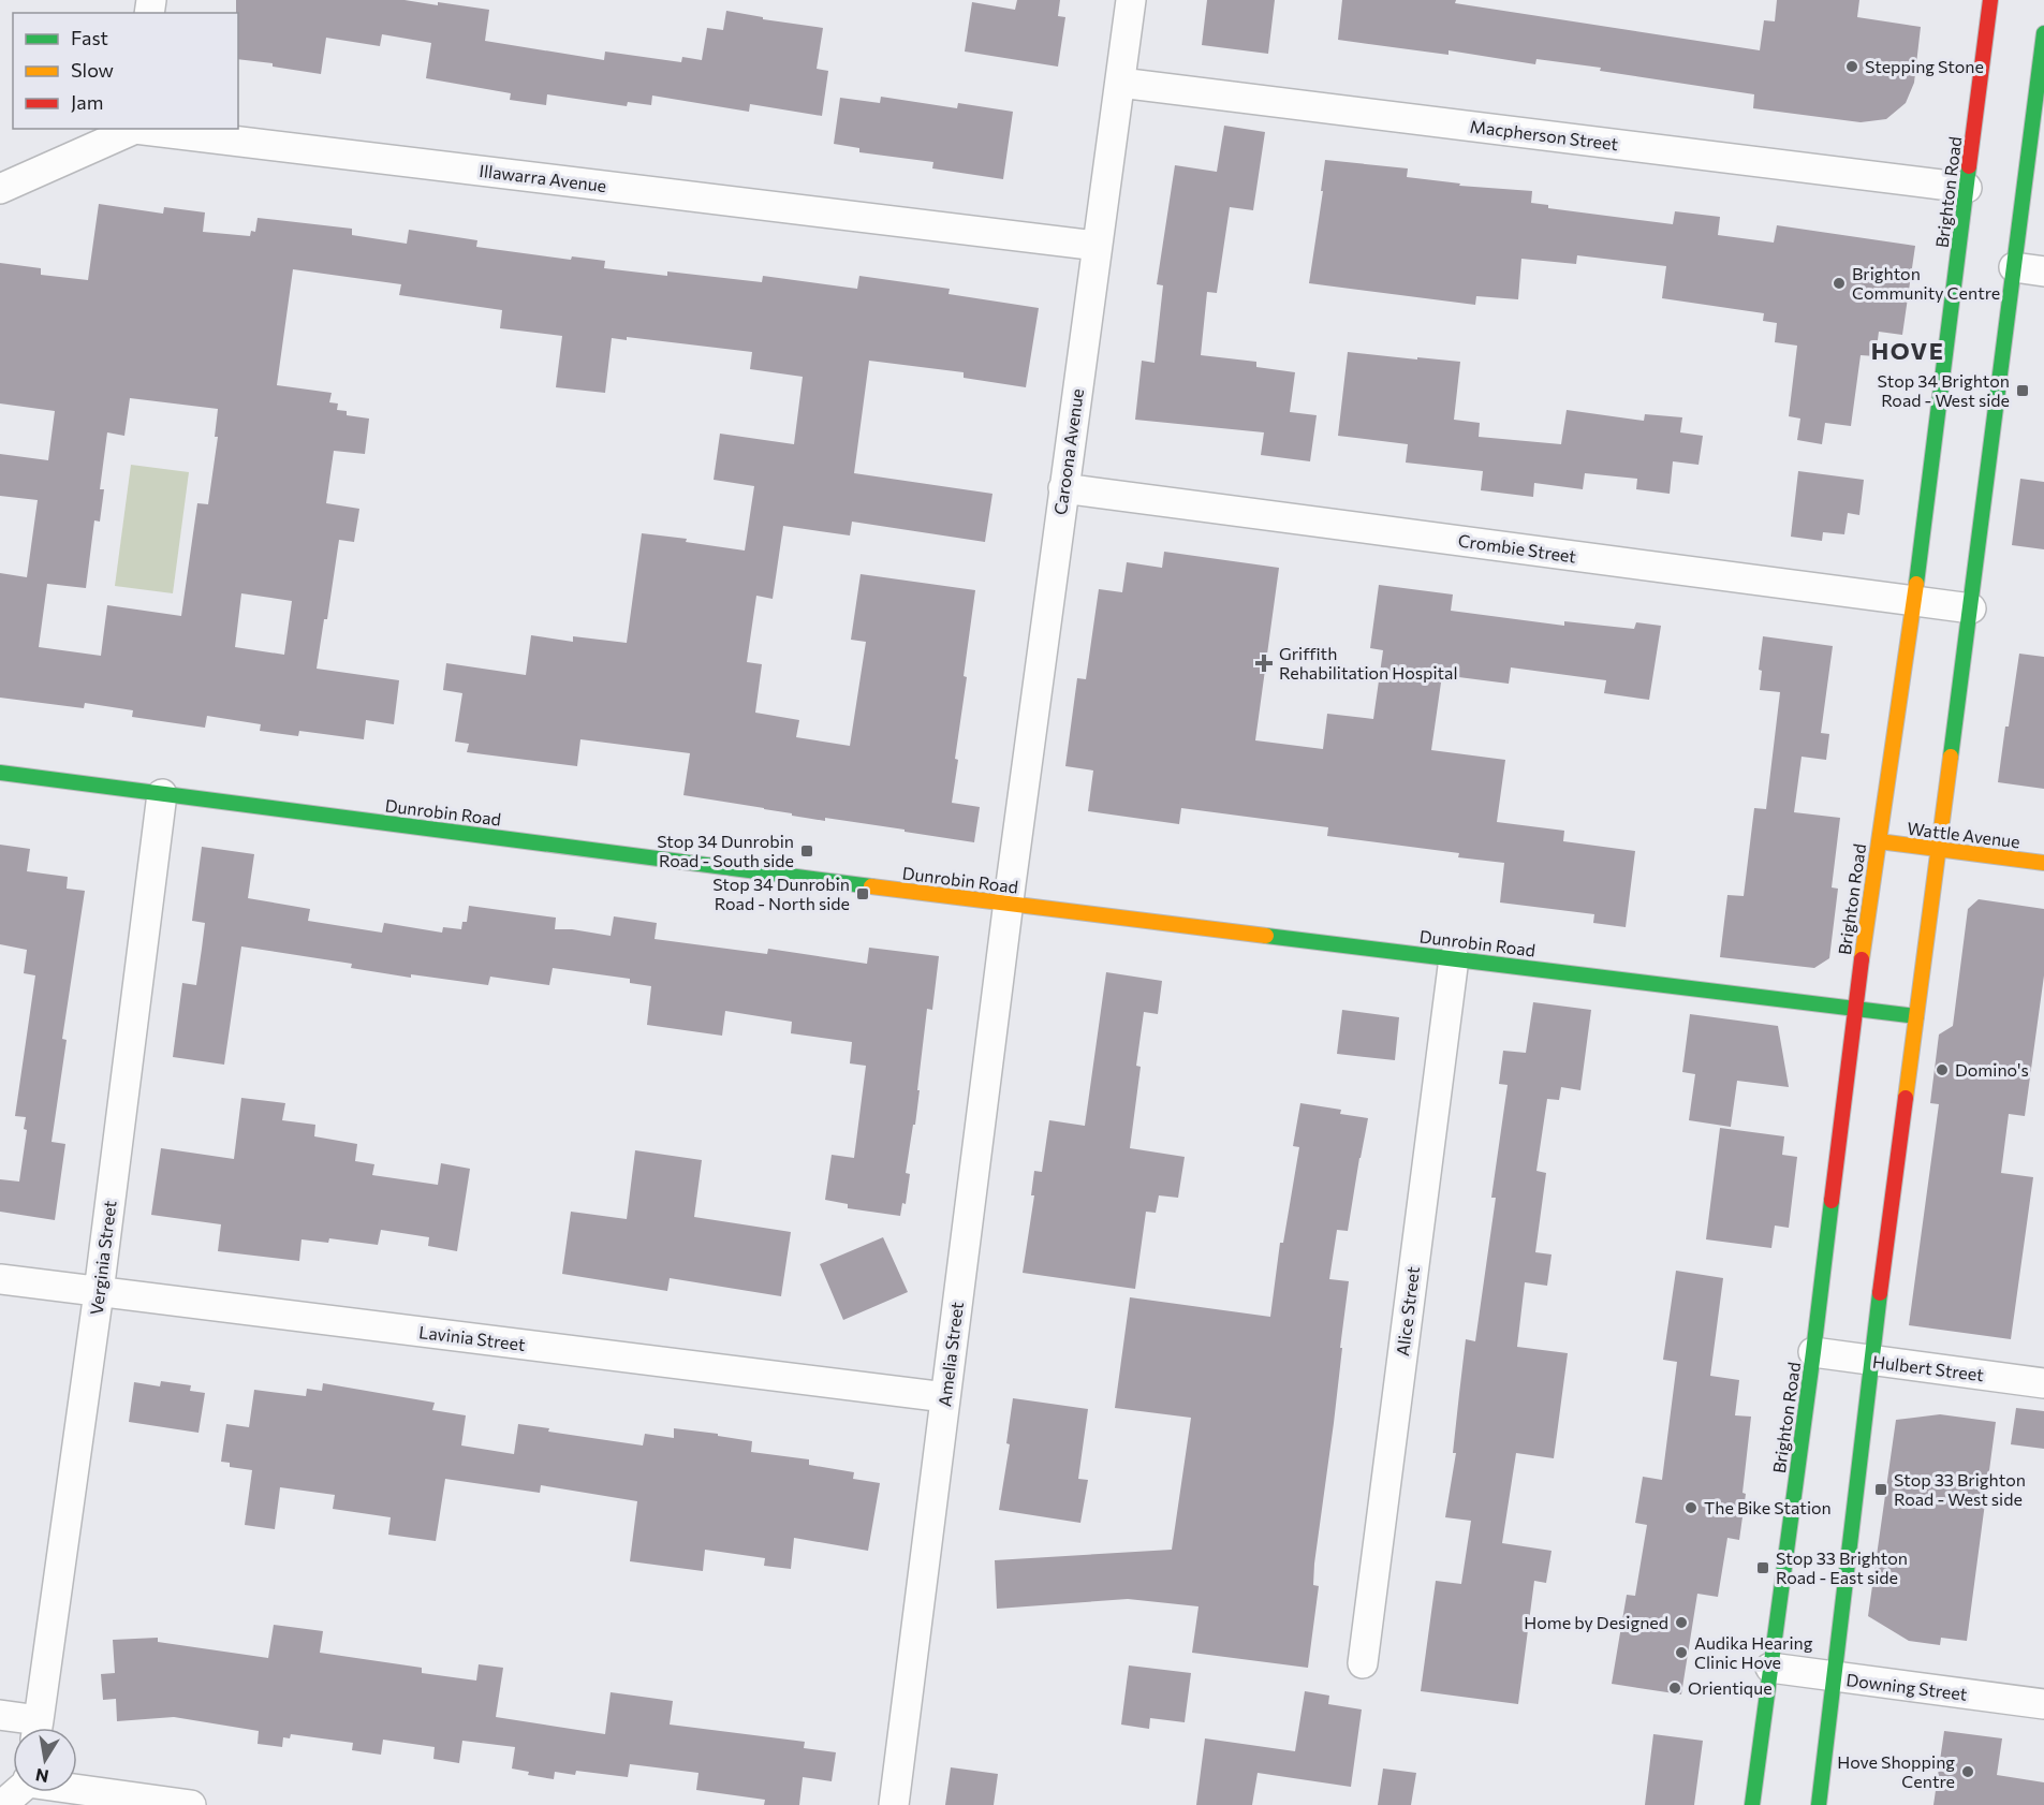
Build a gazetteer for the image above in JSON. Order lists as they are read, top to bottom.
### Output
{
  "streets": {
    "main road": ["Brighton Road", "Dunrobin Road", "Wattle Avenue"],
    "street": [
      "Macpherson Street",
      "Illawarra Avenue",
      "Caroona Avenue",
      "Crombie Street",
      "Verginia Street",
      "Alice Street",
      "Lavinia Street",
      "Amelia Street",
      "Hulbert Street",
      "Downing Street"
    ]
  },
  "crossings": [
    ["Macpherson Street", "Brighton Road"],
    ["Macpherson Street", "Caroona Avenue"],
    ["Illawarra Avenue", "Caroona Avenue"],
    ["Brighton Road", "Crombie Street"],
    ["Brighton Road", "Dunrobin Road"],
    ["Brighton Road", "Wattle Avenue"],
    ["Brighton Road", "Hulbert Street"],
    ["Brighton Road", "Downing Street"],
    ["Caroona Avenue", "Crombie Street"],
    ["Caroona Avenue", "Dunrobin Road"],
    ["Caroona Avenue", "Amelia Street"],
    ["Dunrobin Road", "Verginia Street"],
    ["Dunrobin Road", "Alice Street"],
    ["Dunrobin Road", "Amelia Street"],
    ["Verginia Street", "Lavinia Street"],
    ["Lavinia Street", "Amelia Street"]
  ],
  "districts": ["HOVE"],
  "places": {
    "other": [
      "Stepping Stone",
      "Brighton Community Centre",
      "Domino's",
      "The Bike Station",
      "Home by Designed",
      "Audika Hearing Clinic Hove",
      "Orientique",
      "Hove Shopping Centre"
    ],
    "transit": [
      "Stop 34 Brighton Road - West side",
      "Stop 34 Dunrobin Road - South side",
      "Stop 34 Dunrobin Road - North side",
      "Stop 33 Brighton Road - West side",
      "Stop 33 Brighton Road - East side"
    ],
    "health": ["Griffith Rehabilitation Hospital"]
  },
  "legend": ["Fast", "Slow", "Jam"],
  "north": "bottom"
}
